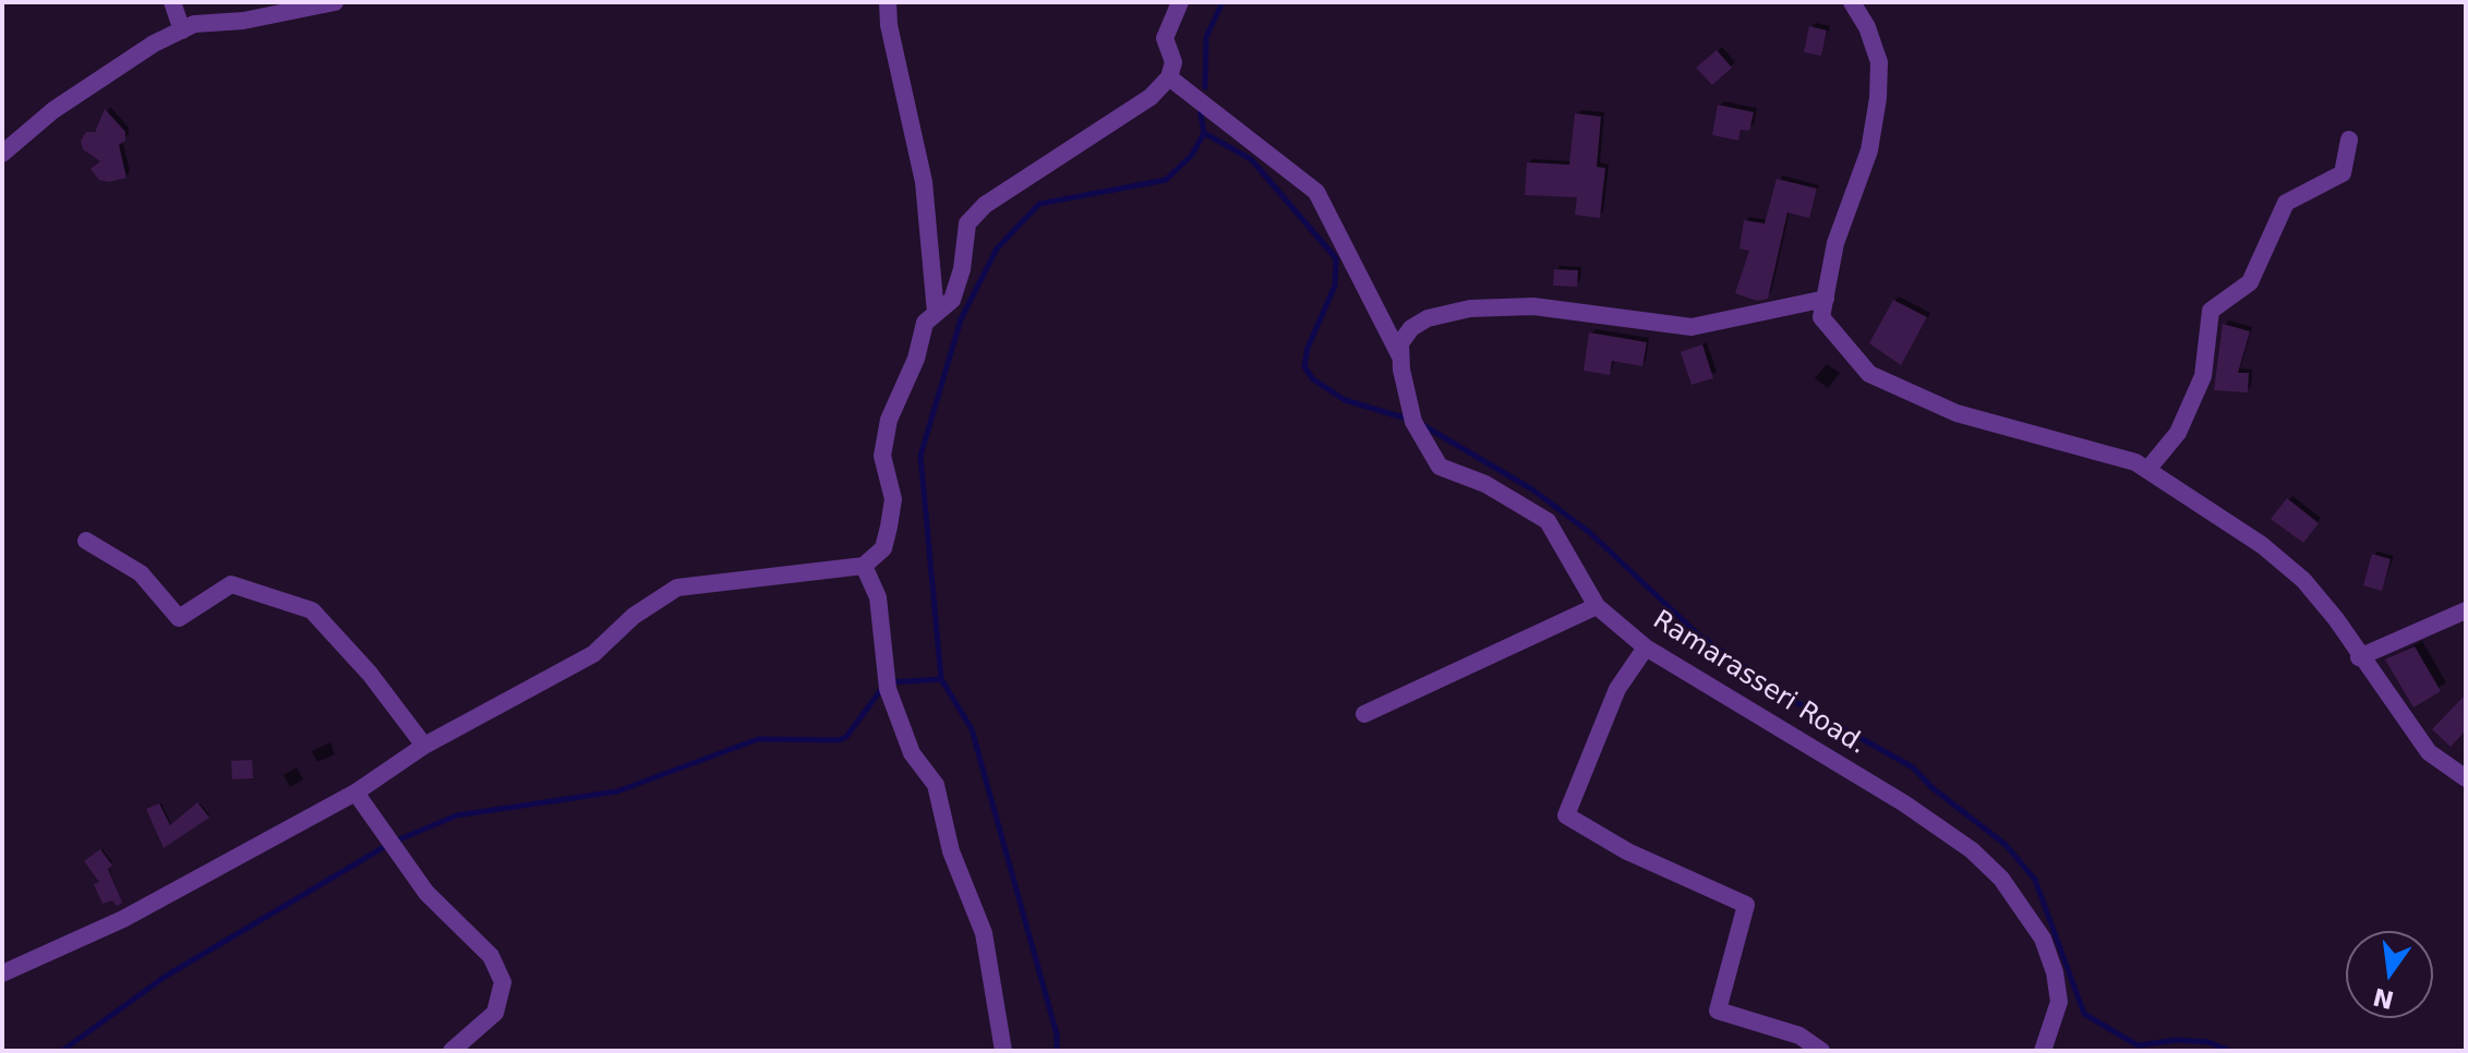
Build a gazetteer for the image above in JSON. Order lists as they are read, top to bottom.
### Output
{
  "streets": {
    "street": ["Ramarasseri Road."]
  },
  "north": "bottom"
}
